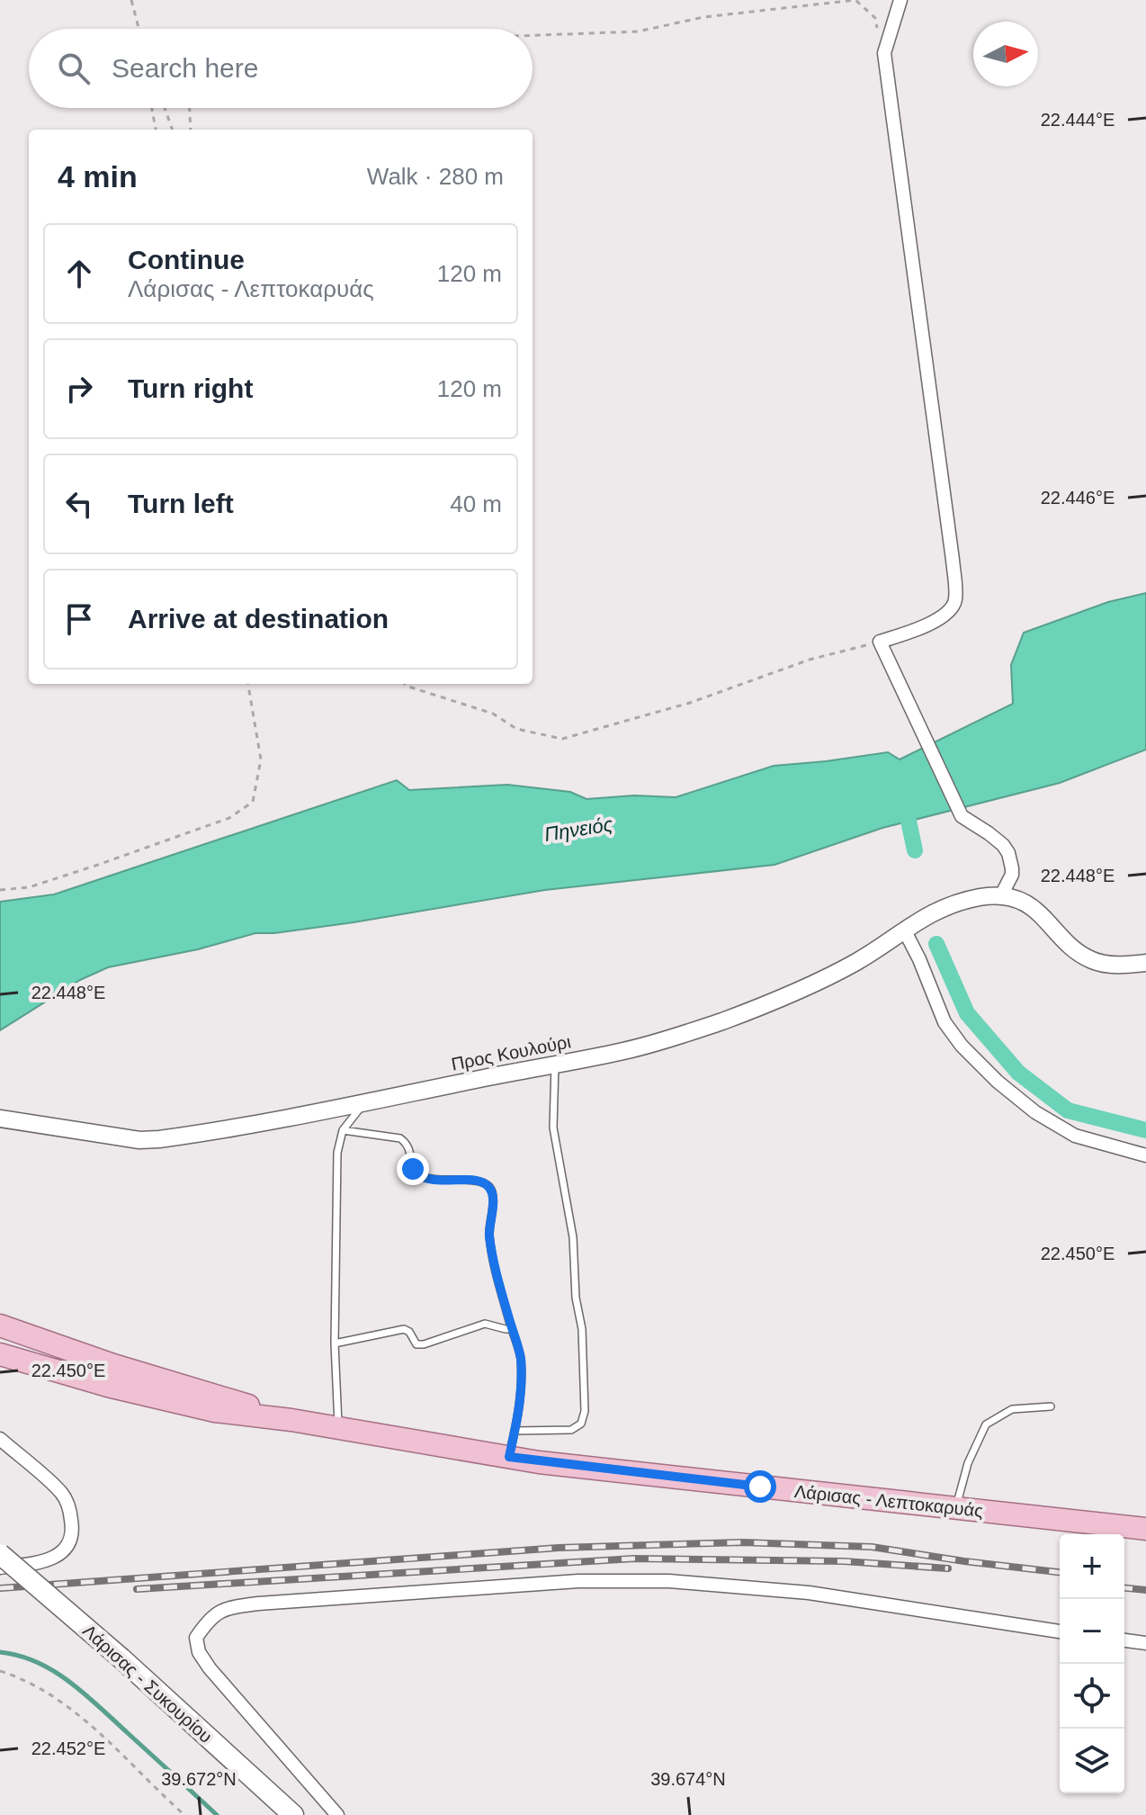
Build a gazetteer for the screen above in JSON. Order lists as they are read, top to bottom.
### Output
{
  "streets": {
    "main road": ["Λάρισας - Λεπτοκαρυάς", "Λάρισας - Συκουρίου"],
    "street": ["Προς Κουλούρι"]
  },
  "water": ["Πηνειός"],
  "north": "right",
  "page": {
    "search": "Search here",
    "heading": ["4 min", "Walk · 280 m"],
    "list": [
      ["Continue", "Λάρισας - Λεπτοκαρυάς", "120 m"],
      ["Turn right", "120 m"],
      ["Turn left", "40 m"],
      "Arrive at destination"
    ],
    "map_buttons": ["+", "−"]
  },
  "coordinates": [
    "22.444°E",
    "22.446°E",
    "22.448°E",
    "22.450°E",
    "22.452°E",
    "39.672°N",
    "39.674°N"
  ]
}
